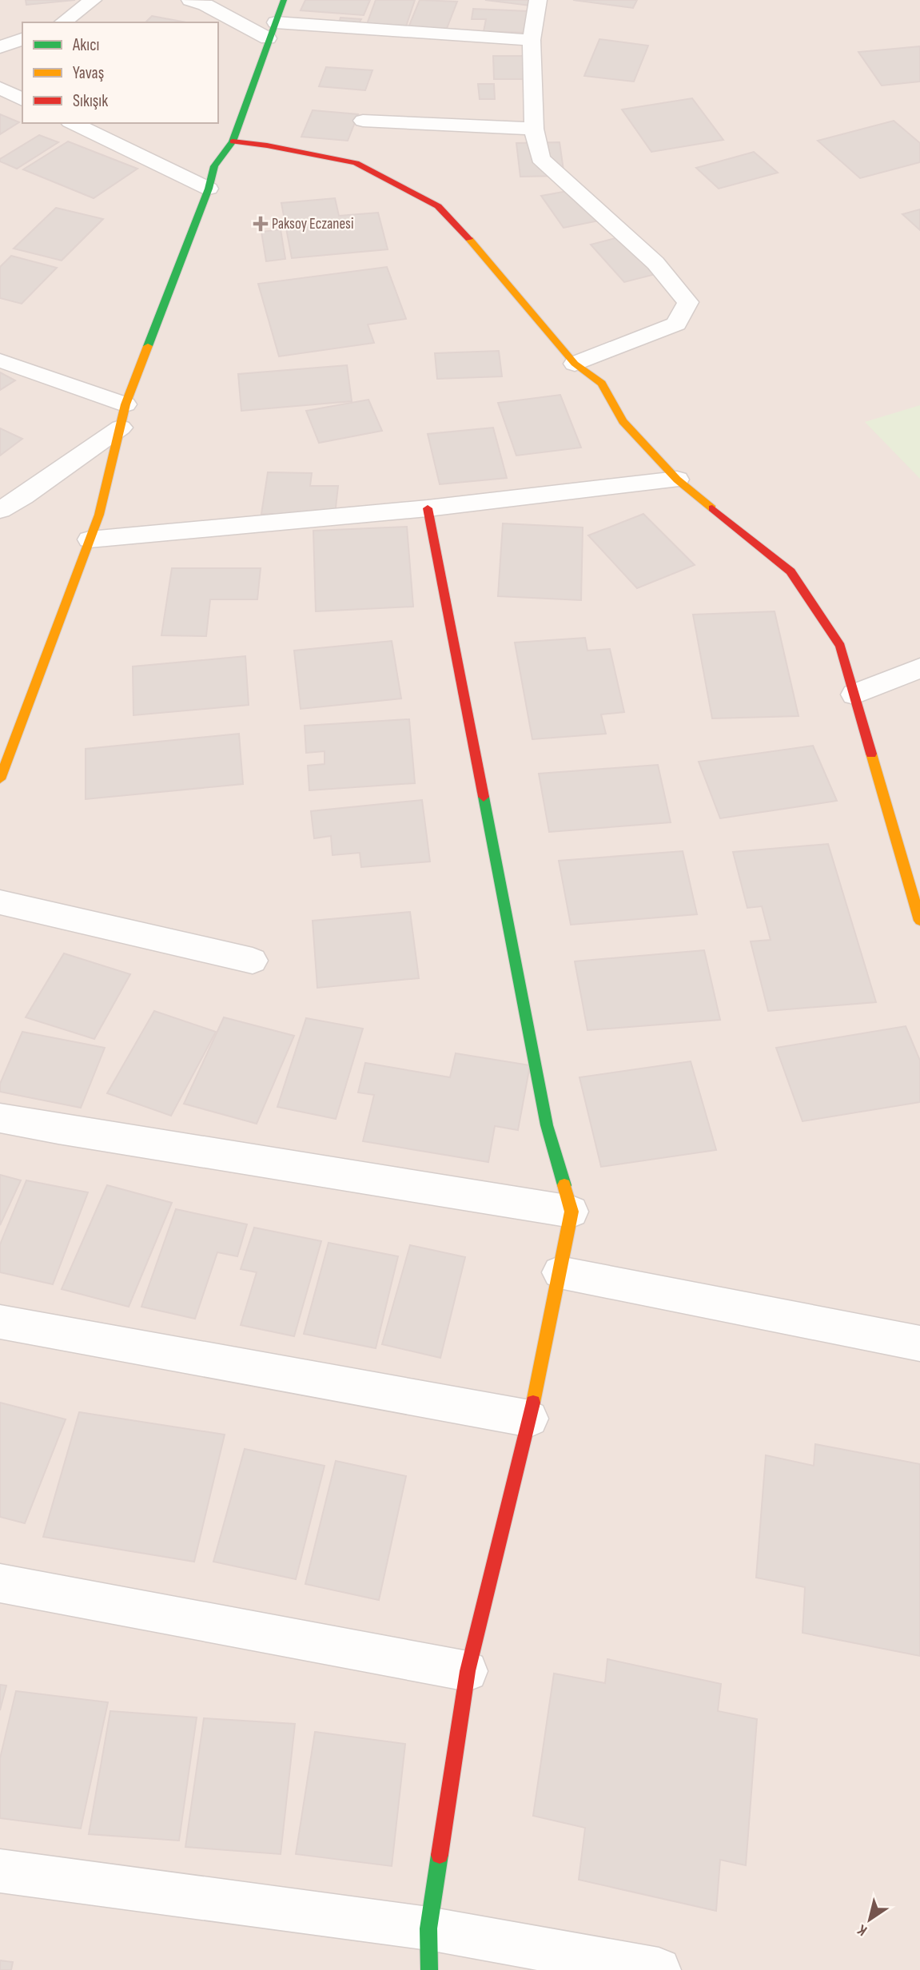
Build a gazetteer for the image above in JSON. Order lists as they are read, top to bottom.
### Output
{
  "places": {
    "health": ["Paksoy Eczanesi"]
  },
  "legend": ["Akıcı", "Yavaş", "Sıkışık"],
  "north": "bottom left"
}
